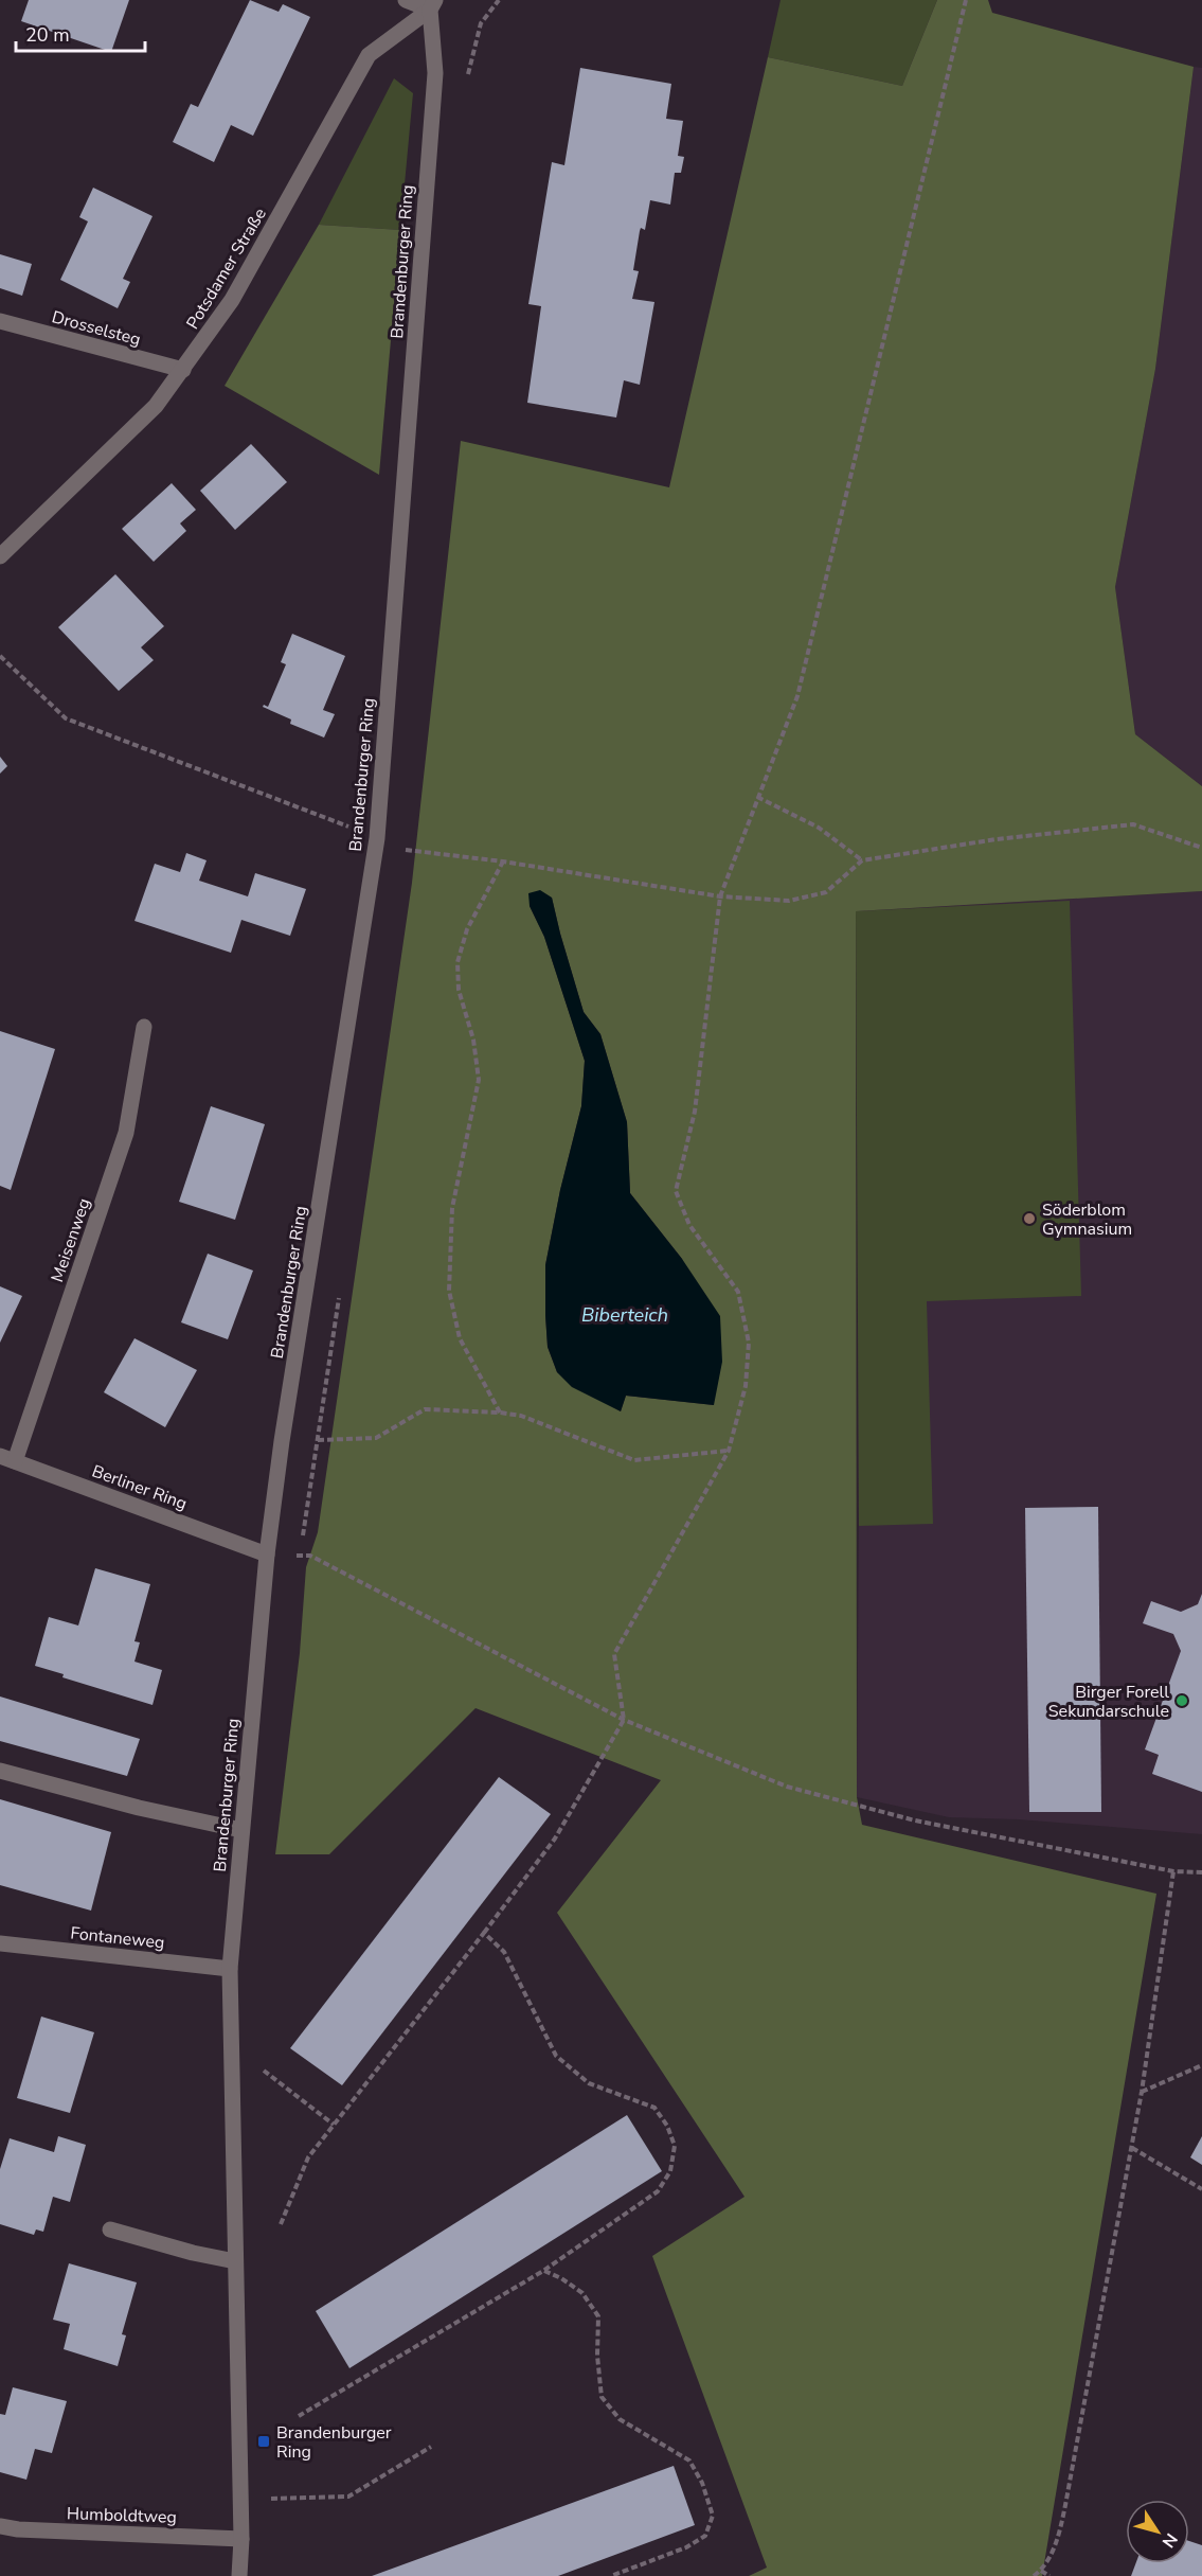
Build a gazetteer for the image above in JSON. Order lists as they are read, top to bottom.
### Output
{
  "streets": {
    "street": [
      "Brandenburger Ring",
      "Potsdamer Straße",
      "Drosselsteg",
      "Meisenweg",
      "Berliner Ring",
      "Fontaneweg",
      "Humboldtweg"
    ]
  },
  "crossings": [
    ["Brandenburger Ring", "Potsdamer Straße"],
    ["Brandenburger Ring", "Berliner Ring"],
    ["Brandenburger Ring", "Fontaneweg"],
    ["Brandenburger Ring", "Humboldtweg"],
    ["Potsdamer Straße", "Drosselsteg"],
    ["Meisenweg", "Berliner Ring"]
  ],
  "water": ["Biberteich"],
  "places": {
    "other": ["Söderblom Gymnasium", "Birger Forell Sekundarschule"],
    "transit": ["Brandenburger Ring"]
  },
  "scale_bar": "20 m",
  "north": "bottom right"
}
